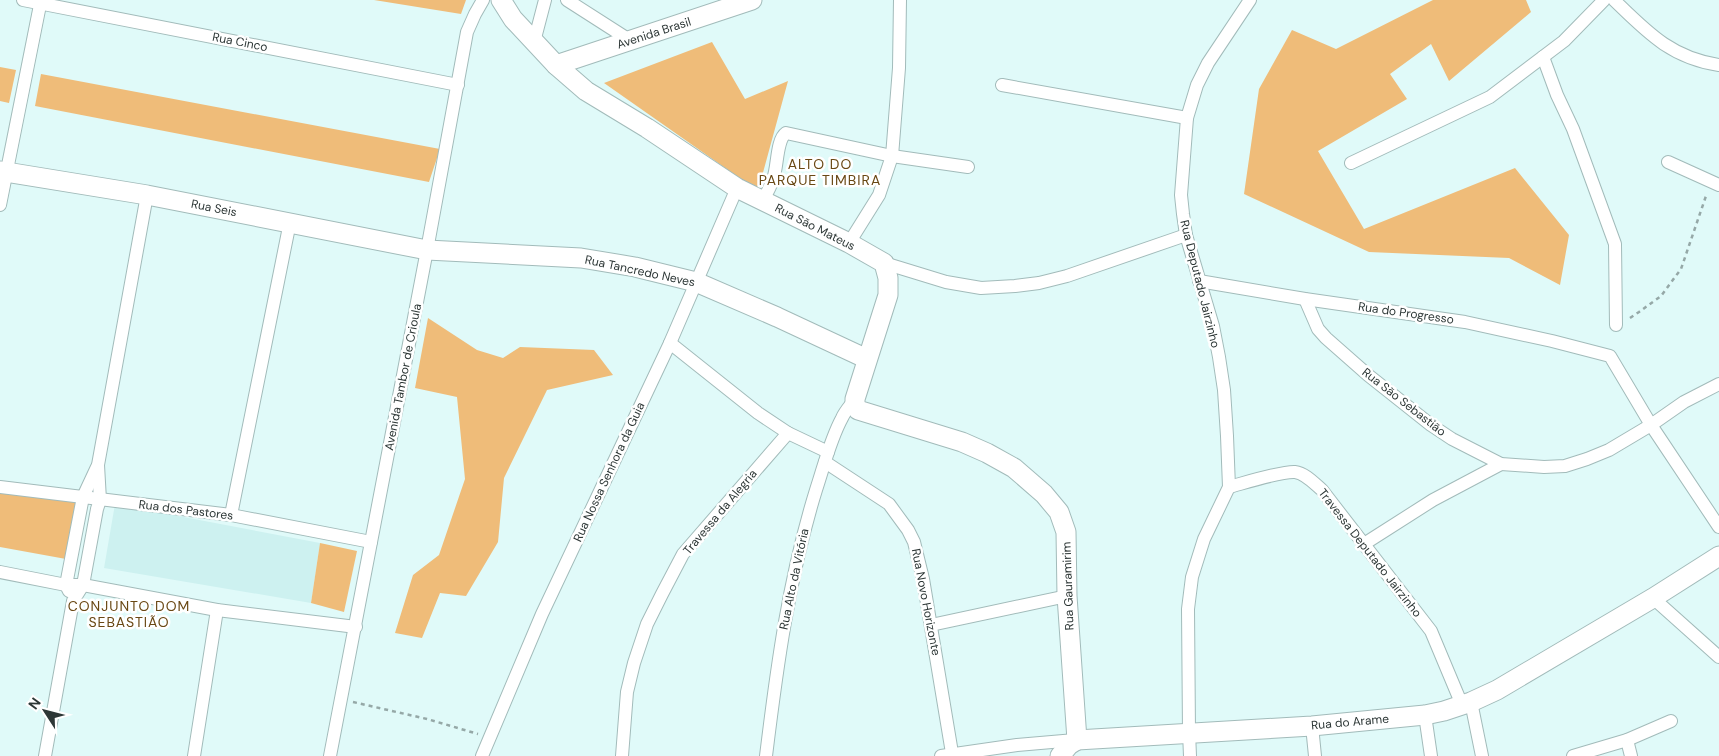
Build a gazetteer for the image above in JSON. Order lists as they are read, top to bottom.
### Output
{
  "streets": {
    "main road": [
      "Avenida Brasil",
      "Rua Seis",
      "Rua São Mateus",
      "Rua Tancredo Neves",
      "Rua Alto da Vitória",
      "Rua Gauramirim",
      "Rua do Arame"
    ],
    "street": [
      "Rua Cinco",
      "Rua Deputado Jairzinho",
      "Rua do Progresso",
      "Avenida Tambor de Crioula",
      "Rua São Sebastião",
      "Rua Nossa Senhora da Guia",
      "Rua dos Pastores",
      "Travessa da Alegria",
      "Travessa Deputado Jairzinho",
      "Rua Novo Horizonte"
    ]
  },
  "crossings": [
    ["Avenida Brasil", "Rua São Mateus"],
    ["Rua Cinco", "Avenida Tambor de Crioula"],
    ["Rua Seis", "Rua Tancredo Neves"],
    ["Rua Seis", "Avenida Tambor de Crioula"],
    ["Rua São Mateus", "Rua Deputado Jairzinho"],
    ["Rua São Mateus", "Rua Nossa Senhora da Guia"],
    ["Rua São Mateus", "Rua Alto da Vitória"],
    ["Rua Tancredo Neves", "Avenida Tambor de Crioula"],
    ["Rua Tancredo Neves", "Rua Nossa Senhora da Guia"],
    ["Rua Tancredo Neves", "Rua Alto da Vitória"],
    ["Rua Deputado Jairzinho", "Rua do Progresso"],
    ["Rua Deputado Jairzinho", "Travessa Deputado Jairzinho"],
    ["Rua Deputado Jairzinho", "Rua do Arame"],
    ["Rua do Progresso", "Rua São Sebastião"],
    ["Avenida Tambor de Crioula", "Rua dos Pastores"],
    ["Travessa Deputado Jairzinho", "Rua do Arame"],
    ["Rua Alto da Vitória", "Rua Gauramirim"],
    ["Rua Alto da Vitória", "Rua Novo Horizonte"],
    ["Rua Gauramirim", "Rua do Arame"],
    ["Rua Novo Horizonte", "Rua do Arame"]
  ],
  "districts": ["ALTO DO PARQUE TIMBIRA", "CONJUNTO DOM SEBASTIÃO"],
  "north": "top left"
}
